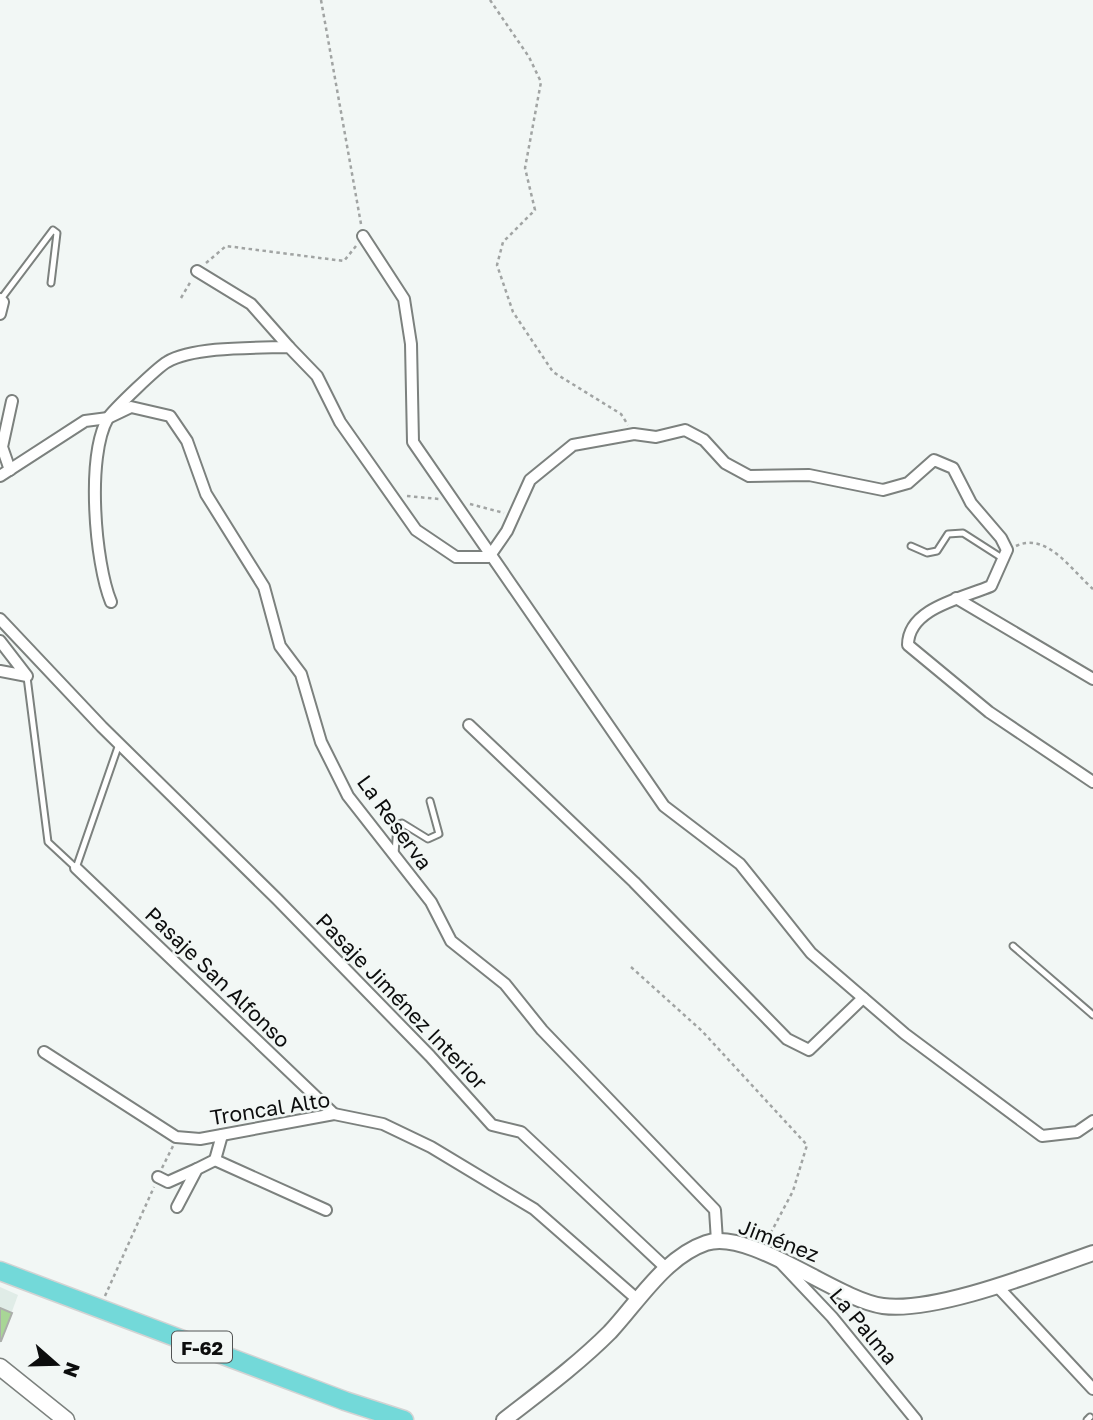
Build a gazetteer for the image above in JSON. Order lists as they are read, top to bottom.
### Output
{
  "streets": {
    "main road": ["F-62"],
    "street": [
      "La Reserva",
      "Pasaje San Alfonso",
      "Pasaje Jiménez Interior",
      "Troncal Alto",
      "Jiménez",
      "La Palma"
    ]
  },
  "crossings": [
    ["La Reserva", "Jiménez"],
    ["Pasaje San Alfonso", "Troncal Alto"],
    ["Pasaje Jiménez Interior", "Jiménez"],
    ["Troncal Alto", "Jiménez"],
    ["Jiménez", "La Palma"]
  ],
  "north": "right"
}
